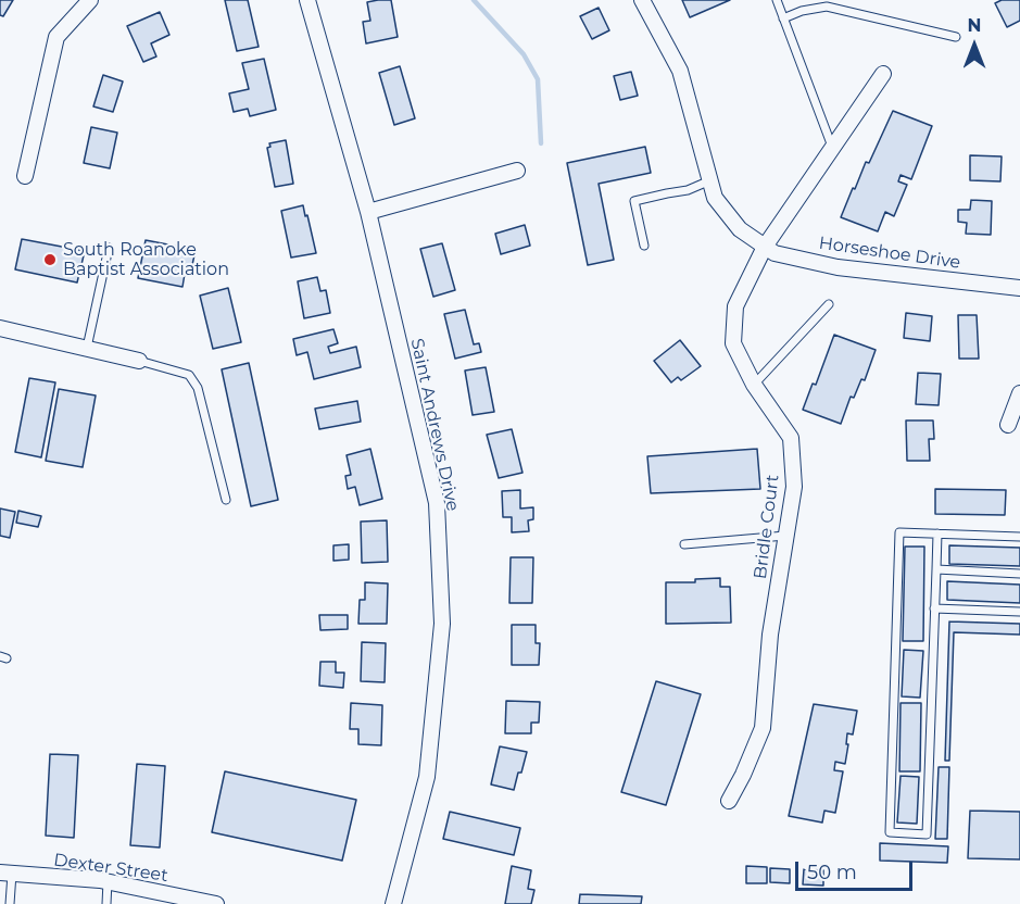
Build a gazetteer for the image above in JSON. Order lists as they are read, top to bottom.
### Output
{
  "streets": {
    "street": [
      "Horseshoe Drive",
      "Saint Andrews Drive",
      "Bridle Court",
      "Dexter Street"
    ]
  },
  "crossings": [
    ["Horseshoe Drive", "Bridle Court"]
  ],
  "places": ["South Roanoke Baptist Association"],
  "scale_bar": "50 m",
  "north": "top"
}
